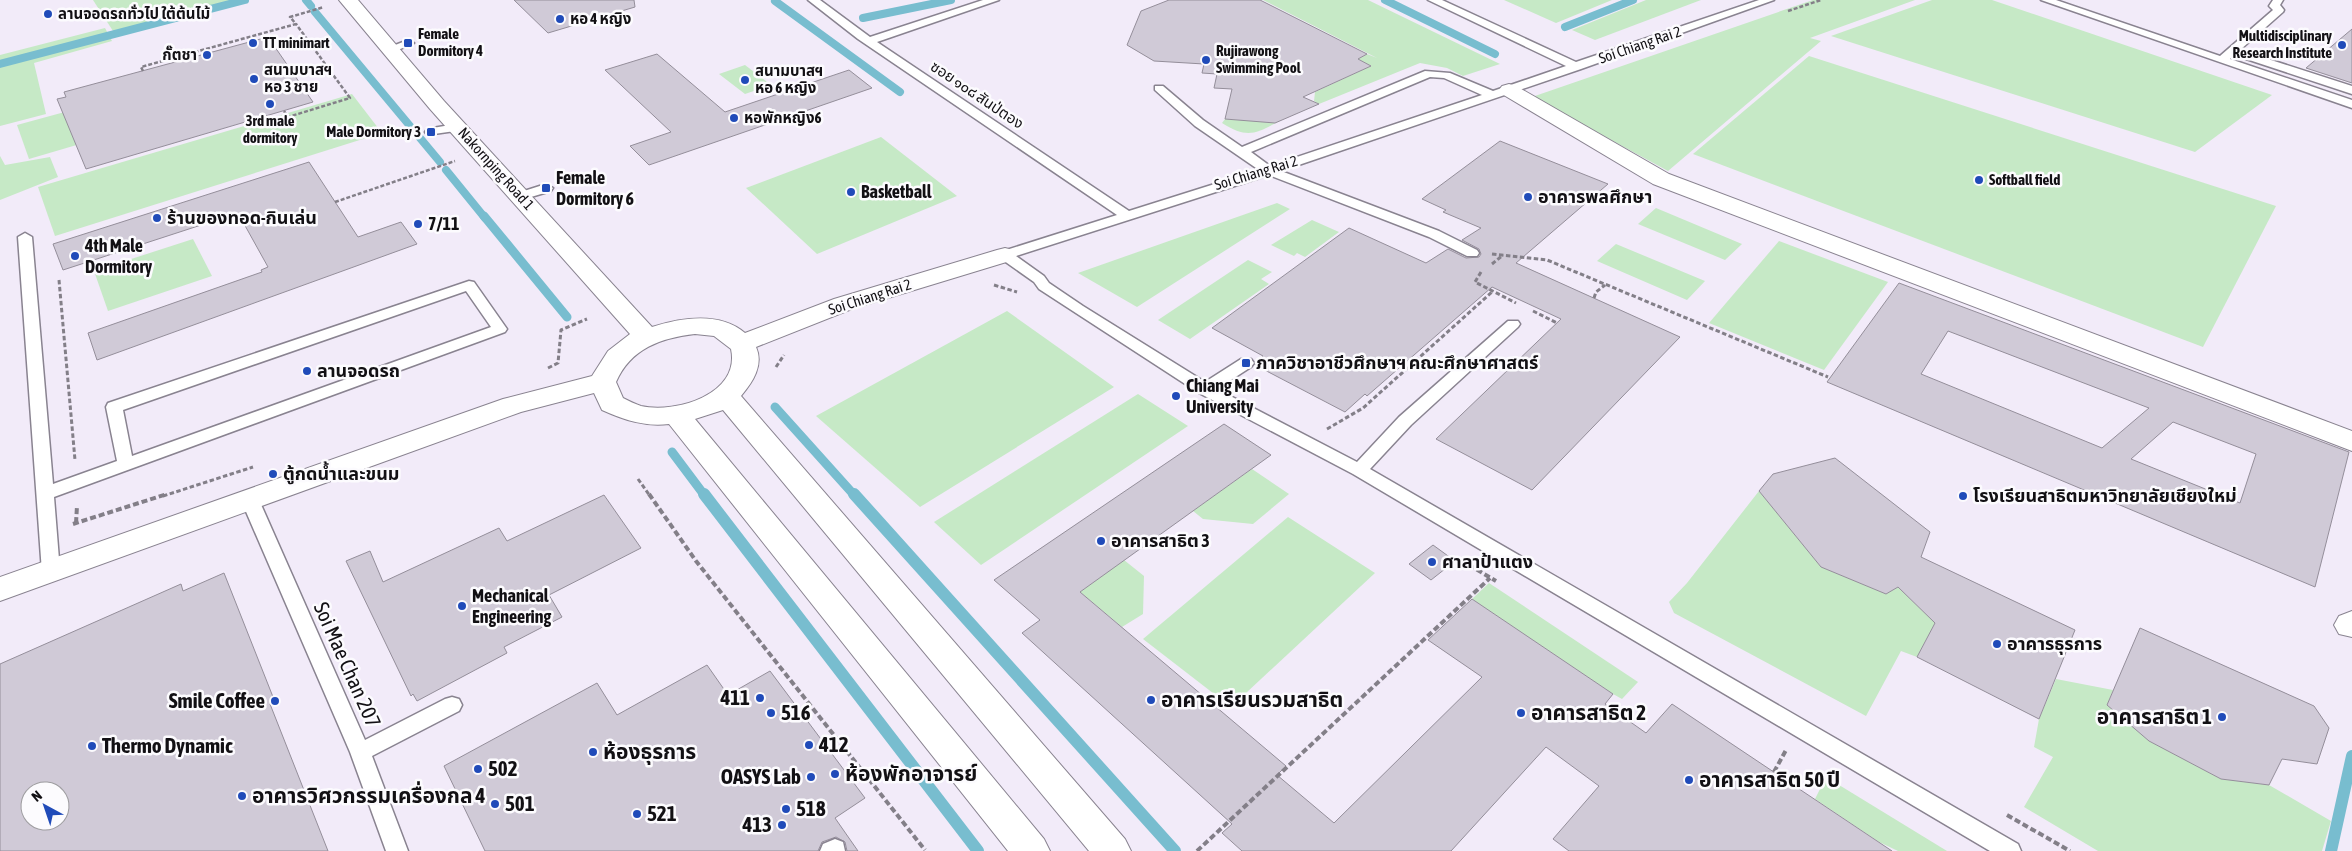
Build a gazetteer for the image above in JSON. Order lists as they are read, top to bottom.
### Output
{
  "streets": {
    "street": ["Soi Chiang Rai 2", "Nakornping Road 1"],
    "lane": ["ซอย ๑๐๘ สันป่ตอง", "Soi Mae Chan 207"]
  },
  "crossings": [
    ["Soi Chiang Rai 2", "ซอย ๑๐๘ สันป่ตอง"],
    ["Soi Chiang Rai 2", "Nakornping Road 1"]
  ],
  "places": {
    "other": [
      "ลานจอดรถทั่วไป ใต้ต้นไม้",
      "หอ 4 หญิง",
      "TT minimart",
      "Multidisciplinary Research Institute",
      "กั๊ตชา",
      "Rujirawong Swimming Pool",
      "สนามบาสฯ หอ 3 ชาย",
      "สนามบาสฯ หอ 6 หญิง",
      "3rd male dormitory",
      "หอพักหญิง6",
      "Softball field",
      "Basketball",
      "อาคารพลศึกษา",
      "ร้านของทอด-กินเล่น",
      "7/11",
      "4th Male Dormitory",
      "ลานจอดรถ",
      "Chiang Mai University",
      "ตู้กดน้ำและขนม",
      "โรงเรียนสาธิตมหาวิทยาลัยเชียงใหม่",
      "อาคารสาธิต 3",
      "ศาลาป้าแตง",
      "Mechanical Engineering",
      "อาคารธุรการ",
      "411",
      "อาคารเรียนรวมสาธิต",
      "Smile Coffee",
      "516",
      "อาคารสาธิต 2",
      "อาคารสาธิต 1",
      "412",
      "Thermo Dynamic",
      "ห้องธุรการ",
      "502",
      "ห้องพักอาจารย์",
      "OASYS Lab",
      "อาคารสาธิต 50 ปี",
      "อาคารวิศวกรรมเครื่องกล 4",
      "501",
      "518",
      "521",
      "413"
    ],
    "transit": [
      "Female Dormitory 4",
      "Male Dormitory 3",
      "Female Dormitory 6",
      "ภาควิชาอาชีวศึกษาฯ คณะศึกษาศาสตร์"
    ]
  },
  "north": "top left"
}
